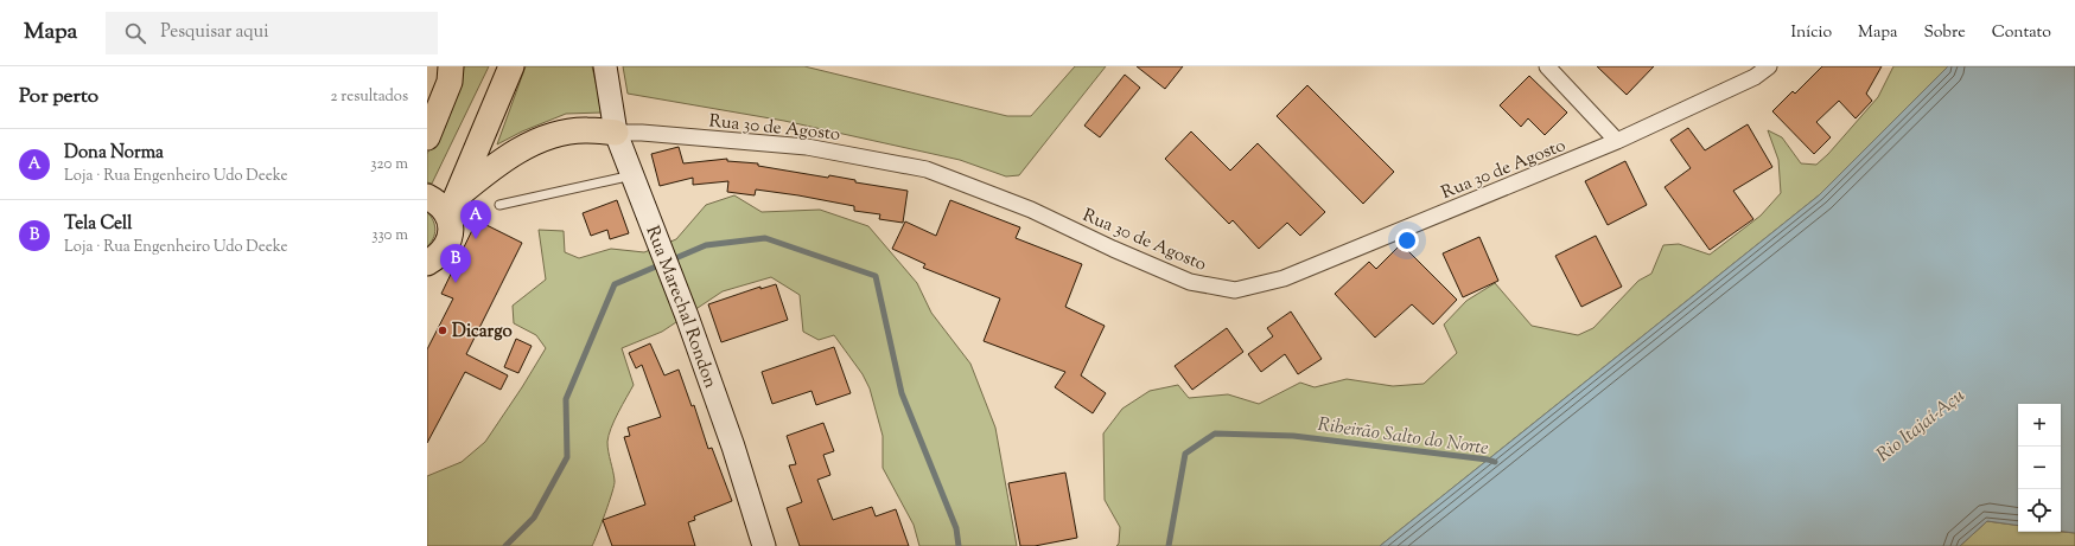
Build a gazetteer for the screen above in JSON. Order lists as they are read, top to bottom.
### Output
{
  "streets": {
    "main road": ["Rua Marechal Rondon"],
    "street": ["Rua 30 de Agosto"]
  },
  "crossings": [
    ["Rua 30 de Agosto", "Rua Marechal Rondon"]
  ],
  "water": ["Rio Itajaí-Açu", "Ribeirão Salto do Norte"],
  "places": ["Dicargo"],
  "page": {
    "header": "Mapa",
    "search": "Pesquisar aqui",
    "nav": [
      "Início",
      "Mapa",
      "Sobre",
      "Contato"
    ],
    "heading": ["Por perto", "2 resultados"],
    "list": [
      {
        "mark": "A",
        "name": "Dona Norma",
        "note": "Loja · Rua Engenheiro Udo Deeke",
        "value": "320 m"
      },
      {
        "mark": "B",
        "name": "Tela Cell",
        "note": "Loja · Rua Engenheiro Udo Deeke",
        "value": "330 m"
      }
    ],
    "pins": ["A", "B"],
    "map_buttons": ["+", "−"]
  }
}
